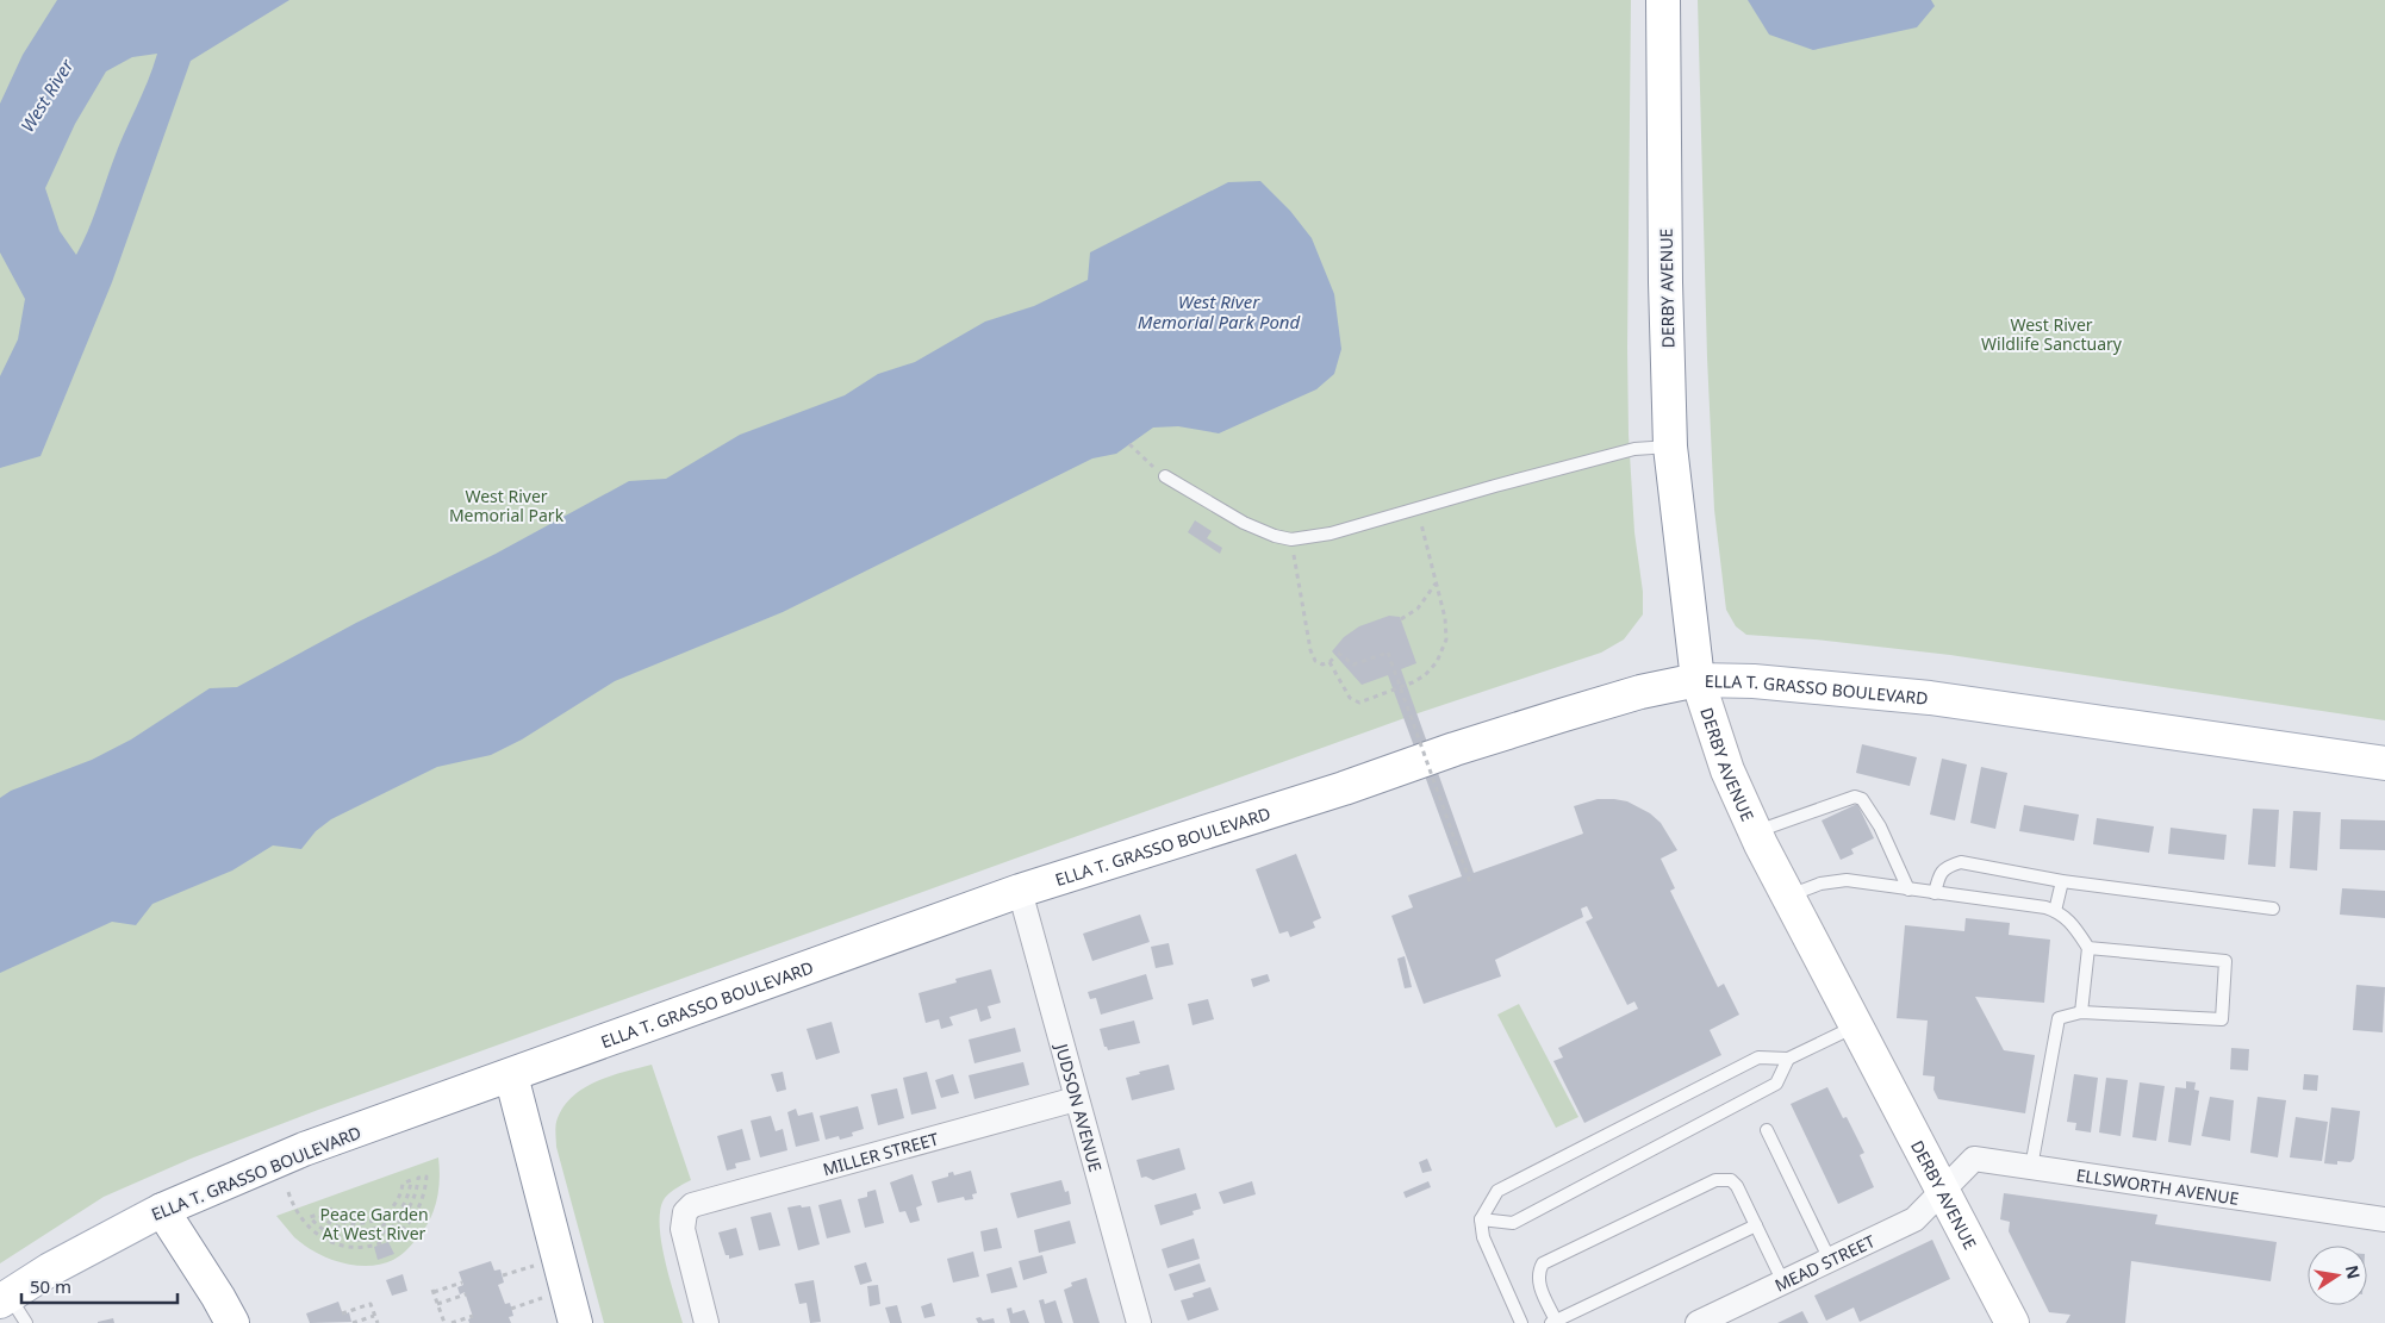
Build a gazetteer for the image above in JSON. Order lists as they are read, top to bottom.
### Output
{
  "streets": {
    "main road": ["DERBY AVENUE", "ELLA T. GRASSO BOULEVARD"],
    "street": [
      "JUDSON AVENUE",
      "MILLER STREET",
      "ELLSWORTH AVENUE",
      "MEAD STREET"
    ]
  },
  "crossings": [
    ["DERBY AVENUE", "ELLA T. GRASSO BOULEVARD"],
    ["DERBY AVENUE", "ELLSWORTH AVENUE"],
    ["DERBY AVENUE", "MEAD STREET"],
    ["ELLA T. GRASSO BOULEVARD", "JUDSON AVENUE"],
    ["JUDSON AVENUE", "MILLER STREET"],
    ["ELLSWORTH AVENUE", "MEAD STREET"]
  ],
  "water": ["West River", "West River Memorial Park Pond"],
  "parks": ["West River Wildlife Sanctuary", "West River Memorial Park", "Peace Garden At West River"],
  "scale_bar": "50 m",
  "north": "right"
}
